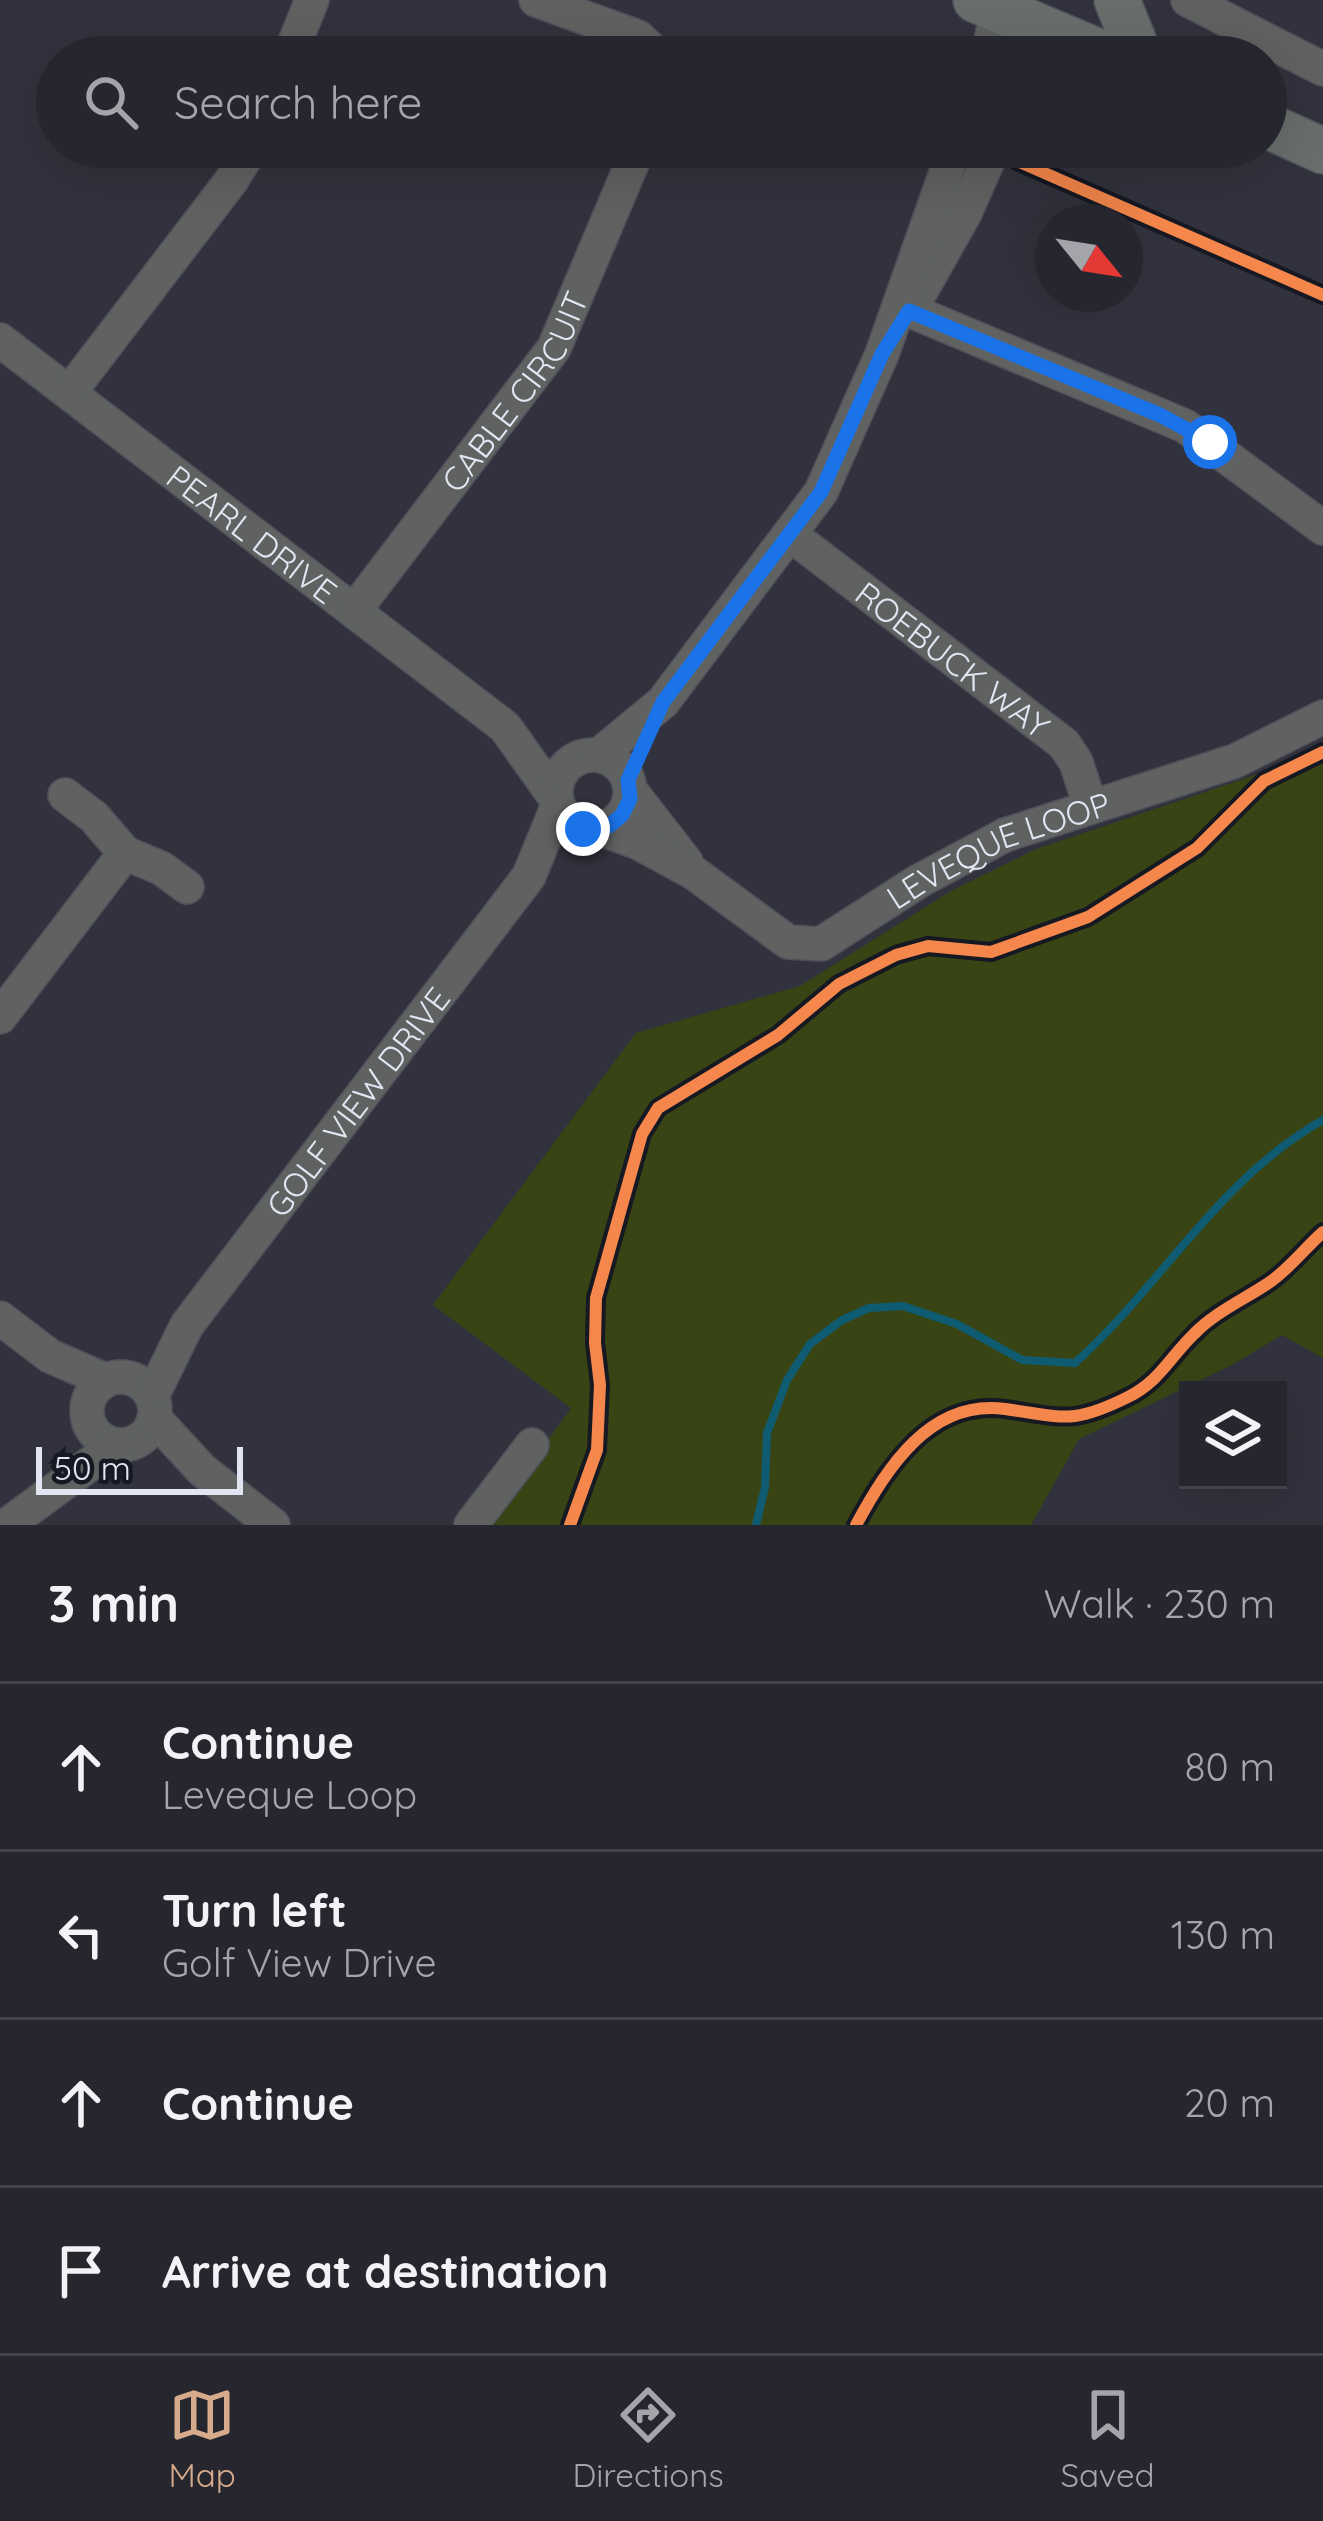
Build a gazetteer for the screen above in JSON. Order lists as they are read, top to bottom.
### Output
{
  "streets": {
    "street": [
      "CABLE CIRCUIT",
      "PEARL DRIVE",
      "ROEBUCK WAY",
      "LEVEQUE LOOP",
      "GOLF VIEW DRIVE"
    ]
  },
  "crossings": [
    ["CABLE CIRCUIT", "PEARL DRIVE"],
    ["PEARL DRIVE", "LEVEQUE LOOP"],
    ["PEARL DRIVE", "GOLF VIEW DRIVE"],
    ["ROEBUCK WAY", "LEVEQUE LOOP"],
    ["LEVEQUE LOOP", "GOLF VIEW DRIVE"]
  ],
  "scale_bar": "50 m",
  "north": "bottom right",
  "page": {
    "search": "Search here",
    "scale": "50 m",
    "heading": ["3 min", "Walk · 230 m"],
    "list": [
      ["Continue", "Leveque Loop", "80 m"],
      ["Turn left", "Golf View Drive", "130 m"],
      ["Continue", "20 m"],
      "Arrive at destination"
    ],
    "nav": ["Map", "Directions", "Saved"]
  }
}
